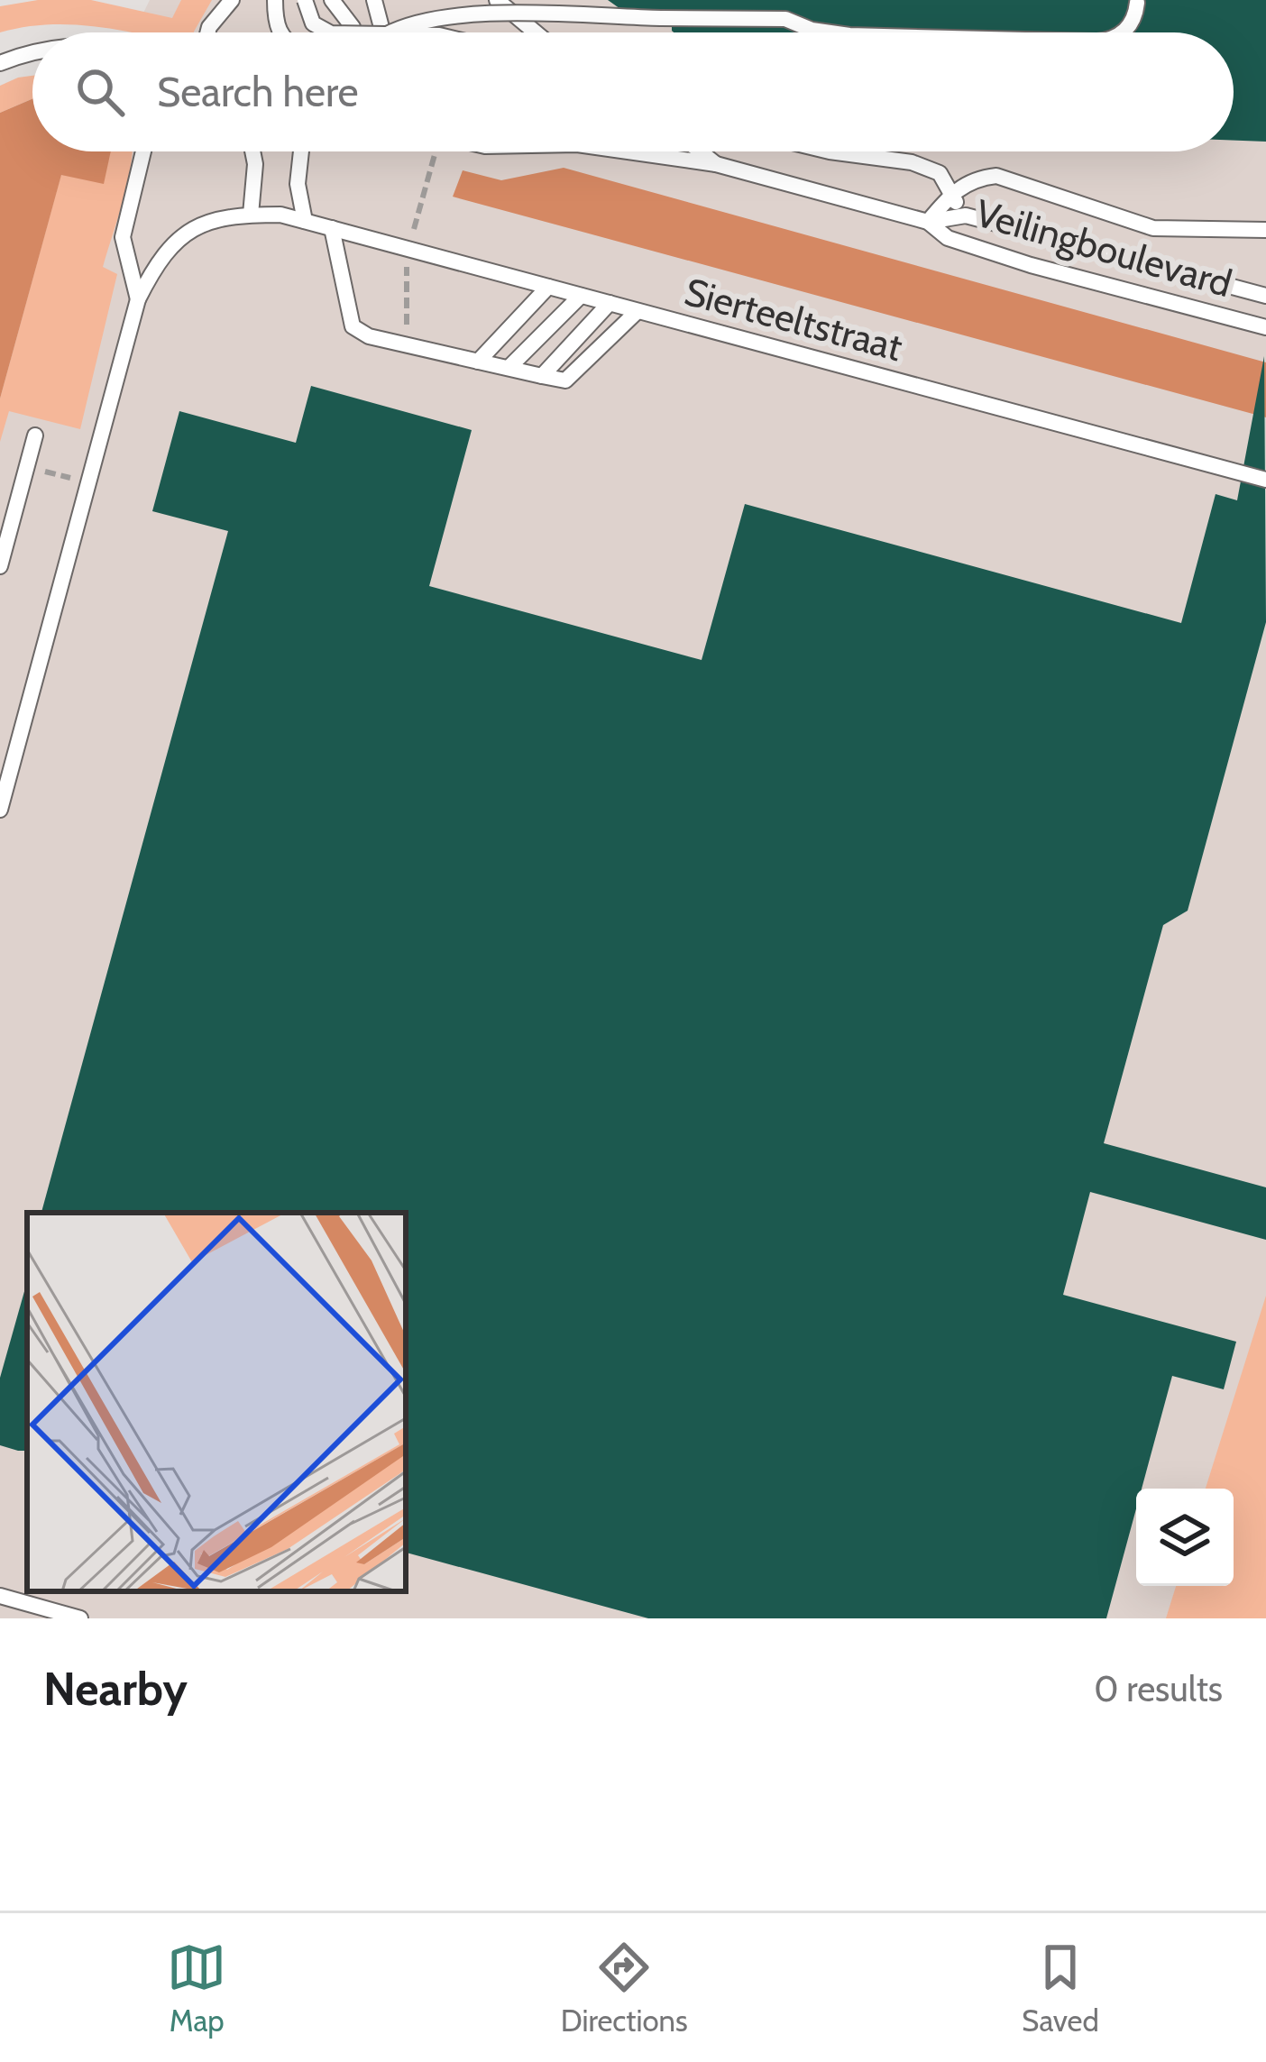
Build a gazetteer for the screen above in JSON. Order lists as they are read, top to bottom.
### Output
{
  "streets": {
    "lane": ["Veilingboulevard", "Sierteeltstraat"]
  },
  "page": {
    "search": "Search here",
    "heading": ["Nearby", "0 results"],
    "nav": ["Map", "Directions", "Saved"]
  }
}
